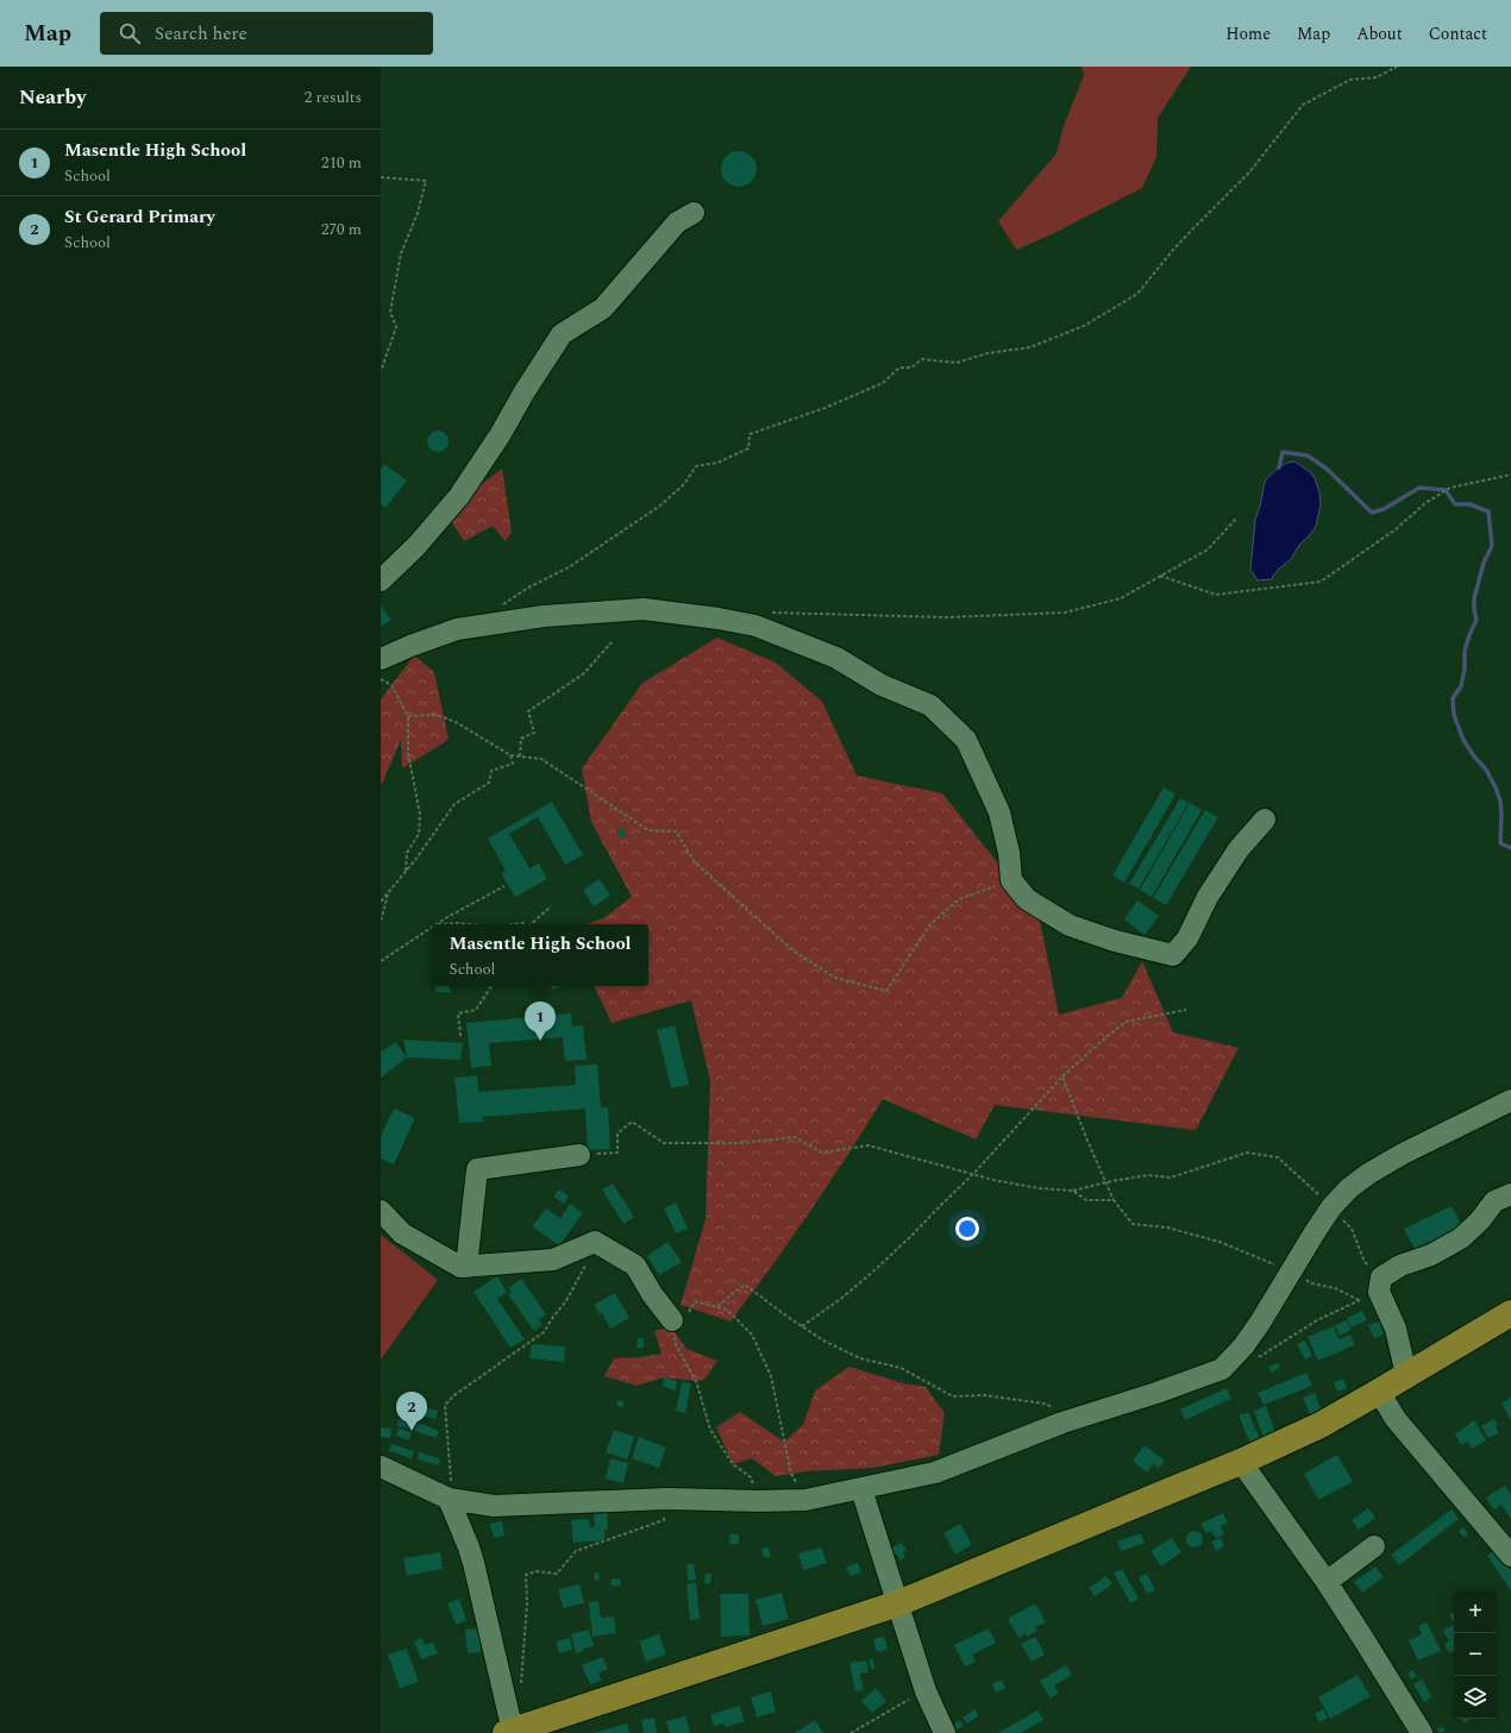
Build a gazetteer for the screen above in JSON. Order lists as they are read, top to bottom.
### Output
{
  "page": {
    "header": "Map",
    "search": "Search here",
    "nav": [
      "Home",
      "Map",
      "About",
      "Contact"
    ],
    "heading": ["Nearby", "2 results"],
    "list": [
      {
        "mark": "1",
        "name": "Masentle High School",
        "note": "School",
        "value": "210 m"
      },
      {
        "mark": "2",
        "name": "St Gerard Primary",
        "note": "School",
        "value": "270 m"
      }
    ],
    "popup": ["Masentle High School", "School"],
    "pins": ["1", "2"],
    "map_buttons": ["+", "−"]
  }
}
